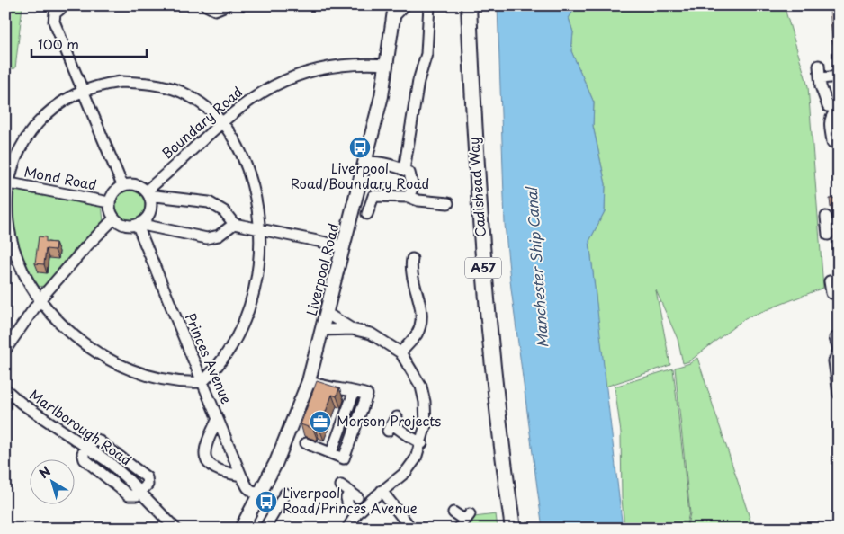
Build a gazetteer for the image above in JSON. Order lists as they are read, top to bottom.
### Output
{
  "streets": {
    "highway": ["Cadishead Way", "A57"],
    "main road": ["Liverpool Road"],
    "street": [
      "Boundary Road",
      "Mond Road",
      "Princes Avenue",
      "Marlborough Road"
    ]
  },
  "crossings": [
    ["Boundary Road", "Mond Road"],
    ["Boundary Road", "Liverpool Road"],
    ["Boundary Road", "Princes Avenue"],
    ["Mond Road", "Princes Avenue"],
    ["Liverpool Road", "Princes Avenue"]
  ],
  "water": ["Manchester Ship Canal"],
  "places": {
    "bus stop": ["Liverpool Road/Boundary Road", "Liverpool Road/Princes Avenue"],
    "office": ["Morson Projects"]
  },
  "scale_bar": "100 m",
  "north": "top left"
}
